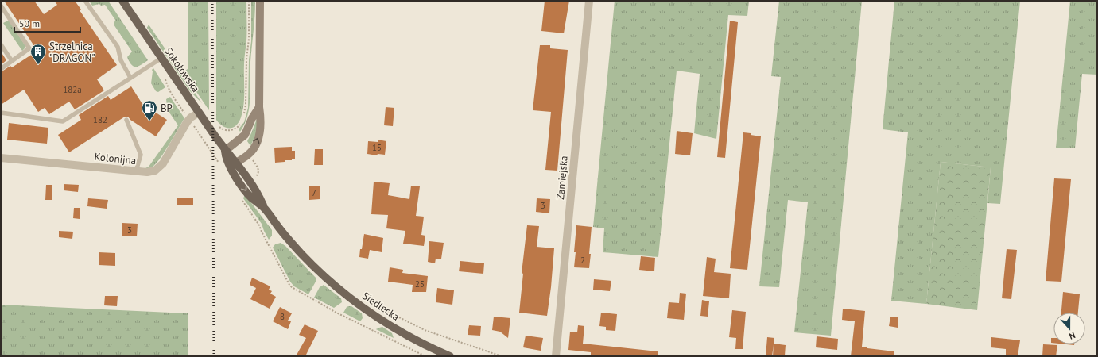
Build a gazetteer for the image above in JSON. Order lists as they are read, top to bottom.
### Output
{
  "streets": {
    "main road": ["Sokołowska", "Siedlecka"],
    "street": ["Kolonijna", "Zamiejska"]
  },
  "crossings": [
    ["Sokołowska", "Kolonijna"],
    ["Sokołowska", "Siedlecka"]
  ],
  "places": {
    "building": ["Strzelnica \"DRAGON\""],
    "fuel station": ["BP"]
  },
  "house_numbers": [
    "182a",
    "182",
    "15",
    "7",
    "3",
    "3",
    "2",
    "25",
    "8"
  ],
  "scale_bar": "50 m",
  "north": "bottom"
}
